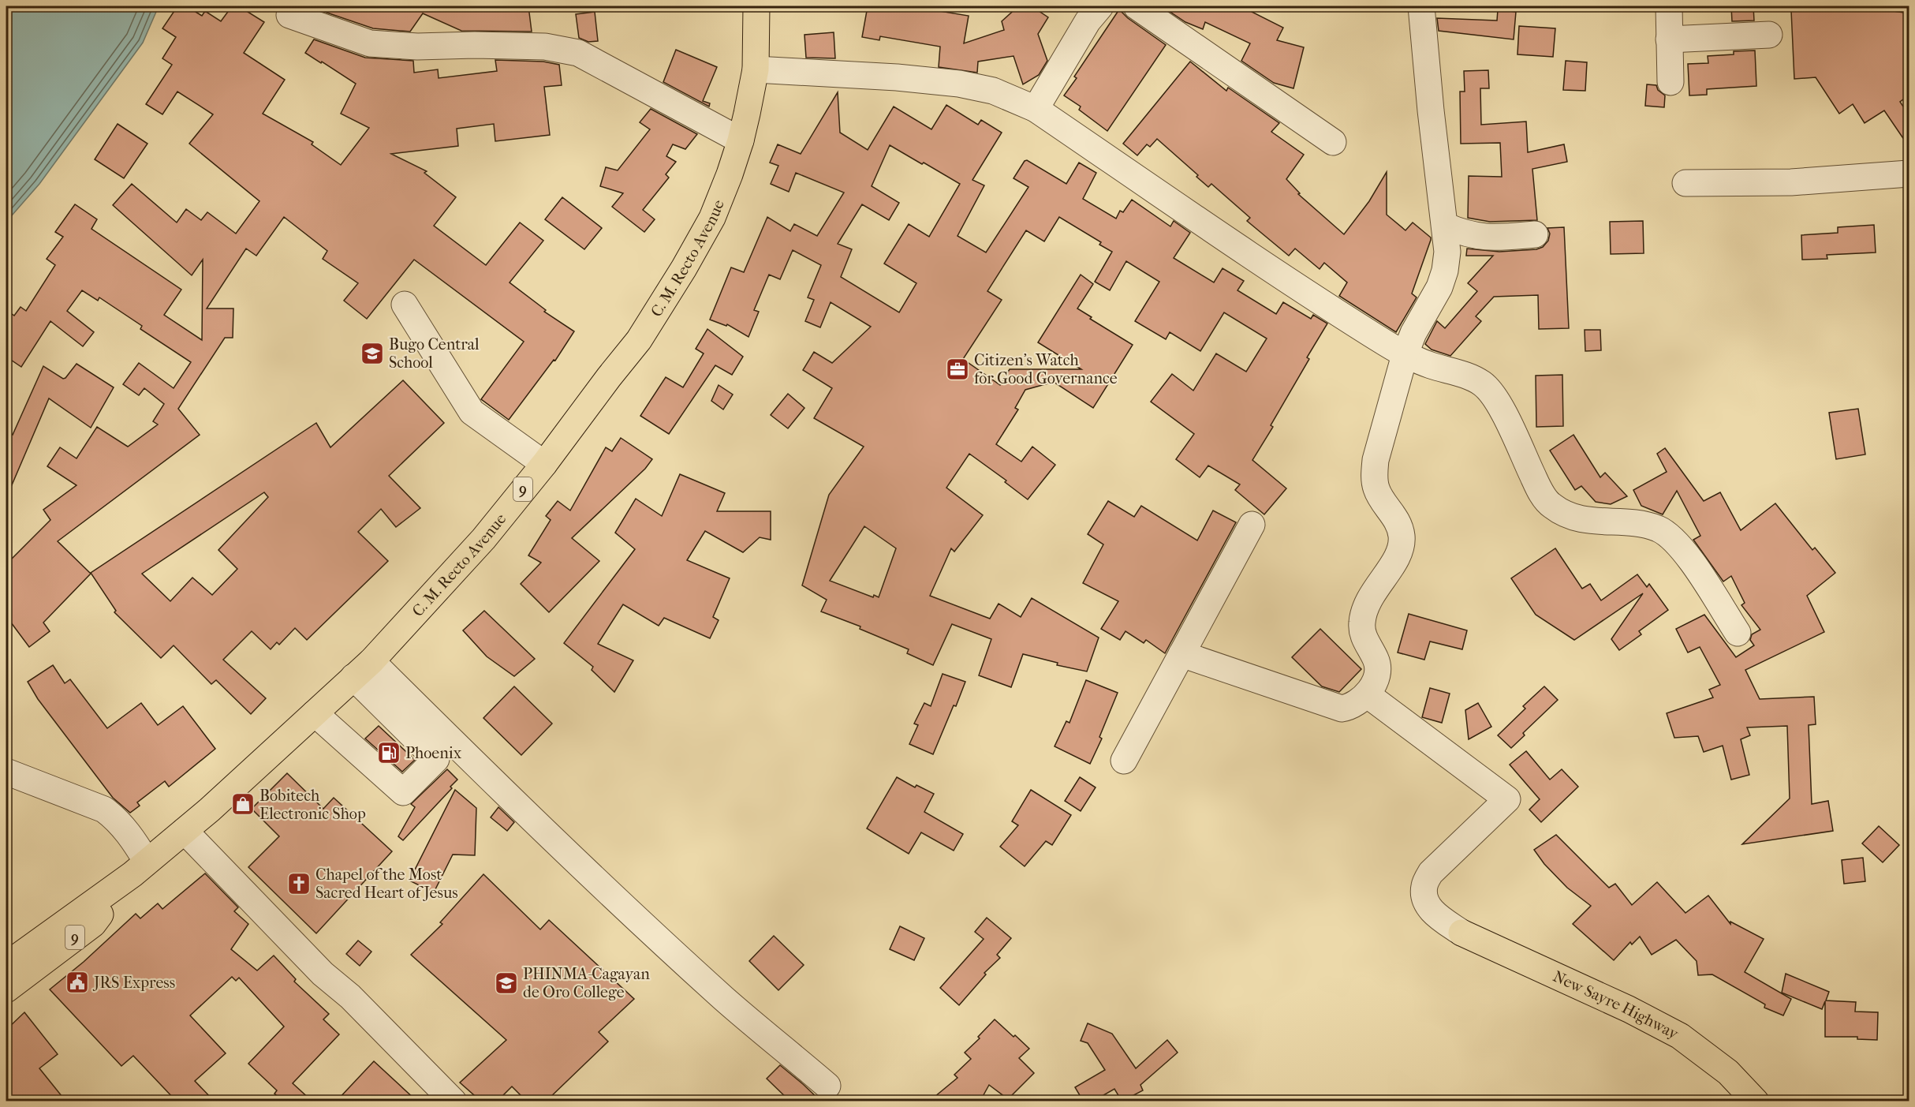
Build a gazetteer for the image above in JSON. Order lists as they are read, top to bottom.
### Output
{
  "streets": {
    "main road": ["C. M. Recto Avenue", "9", "New Sayre Highway"]
  },
  "places": {
    "school or university": ["Bugo Central School", "PHINMA-Cagayan de Oro College"],
    "office": ["Citizen's Watch for Good Governance"],
    "fuel station": ["Phoenix"],
    "shop": ["Bobitech Electronic Shop"],
    "church": ["Chapel of the Most Sacred Heart of Jesus"],
    "public building": ["JRS Express"]
  }
}
